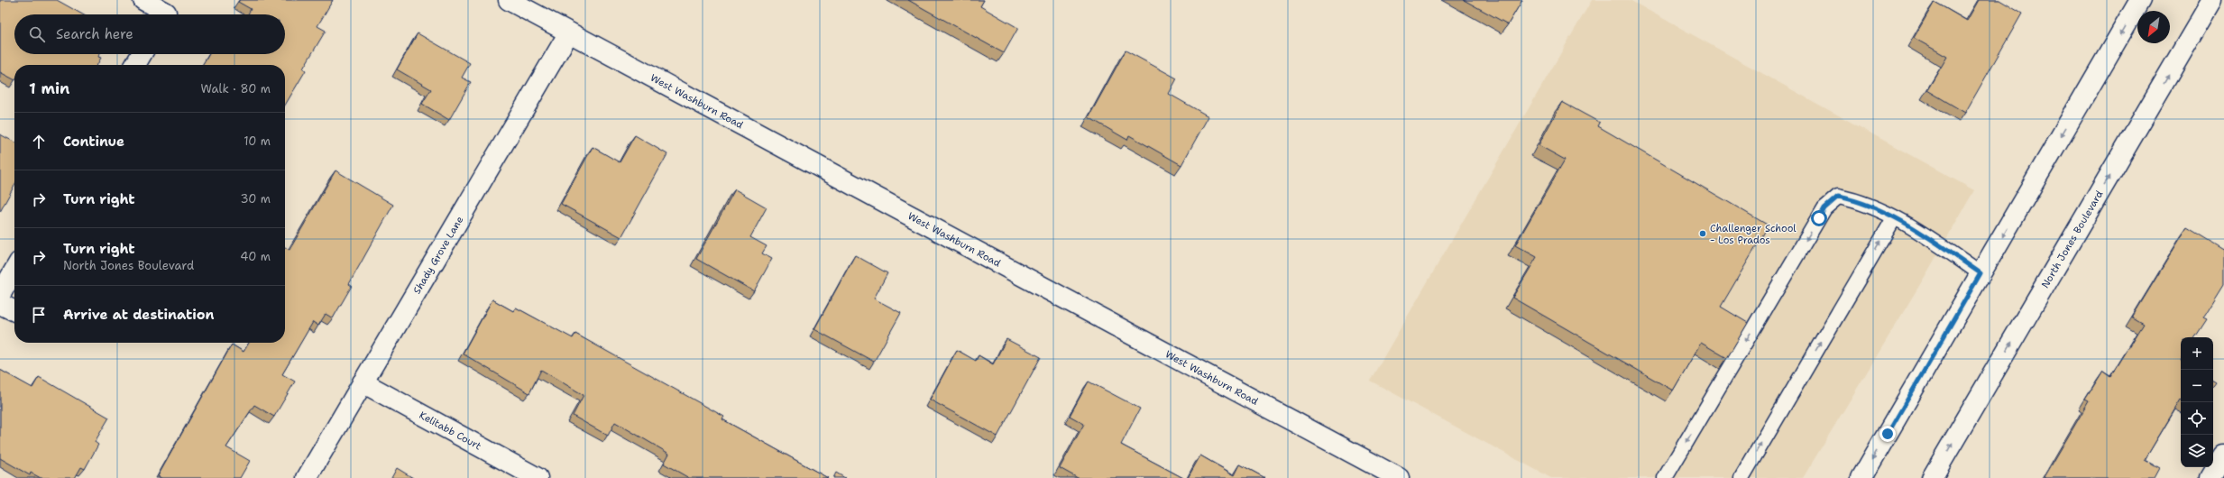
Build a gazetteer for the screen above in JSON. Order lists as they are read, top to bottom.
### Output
{
  "streets": {
    "street": [
      "West Washburn Road",
      "North Jones Boulevard",
      "Shady Grove Lane",
      "Kelitabb Court"
    ]
  },
  "crossings": [
    ["West Washburn Road", "Shady Grove Lane"],
    ["Shady Grove Lane", "Kelitabb Court"]
  ],
  "places": ["Challenger School - Los Prados"],
  "north": "bottom left",
  "page": {
    "search": "Search here",
    "heading": ["1 min", "Walk · 80 m"],
    "list": [
      ["Continue", "10 m"],
      ["Turn right", "30 m"],
      ["Turn right", "North Jones Boulevard", "40 m"],
      "Arrive at destination"
    ],
    "map_buttons": ["+", "−"]
  }
}
